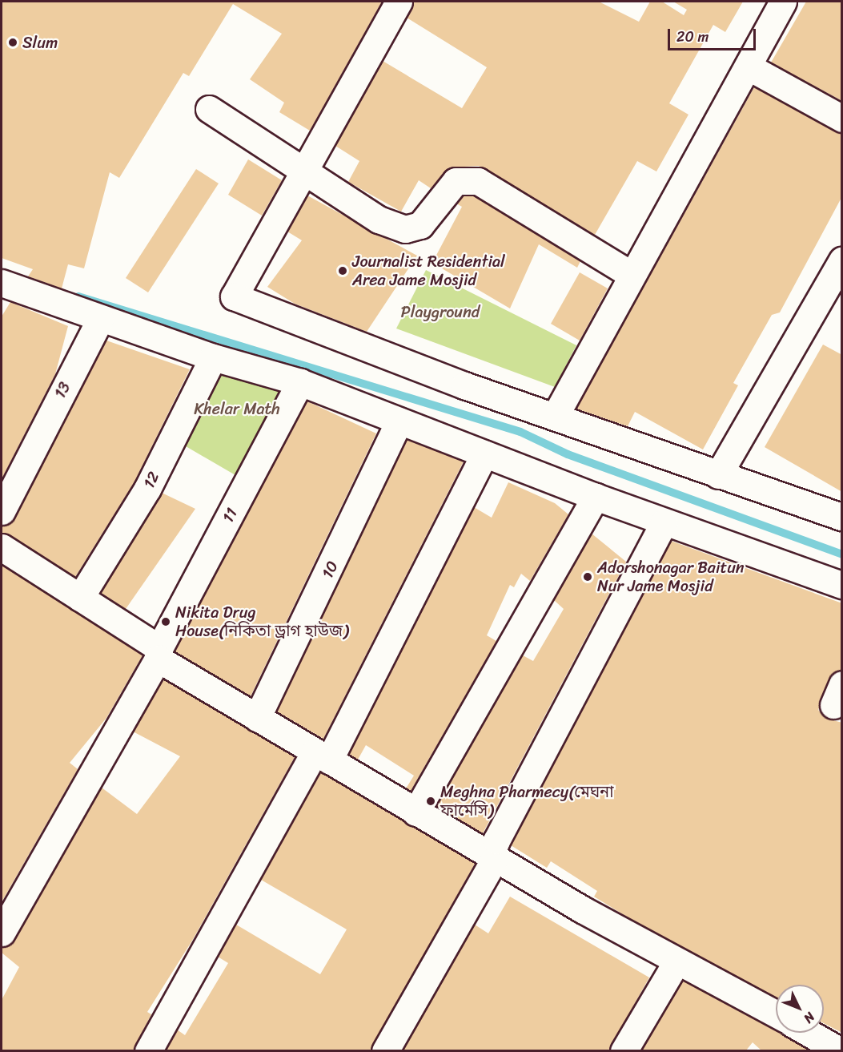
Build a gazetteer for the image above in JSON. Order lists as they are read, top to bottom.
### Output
{
  "streets": {
    "street": [
      "13",
      "12",
      "11",
      "10"
    ]
  },
  "parks": ["Playground", "Khelar Math"],
  "places": [
    "Slum",
    "Journalist Residential Area Jame Mosjid",
    "Adorshonagar Baitun Nur Jame Mosjid",
    "Nikita Drug House(নিকিতা ড্রাগ হাউজ)",
    "Meghna Pharmecy(মেঘনা ফার্মেসি)"
  ],
  "scale_bar": "20 m",
  "north": "bottom right"
}
